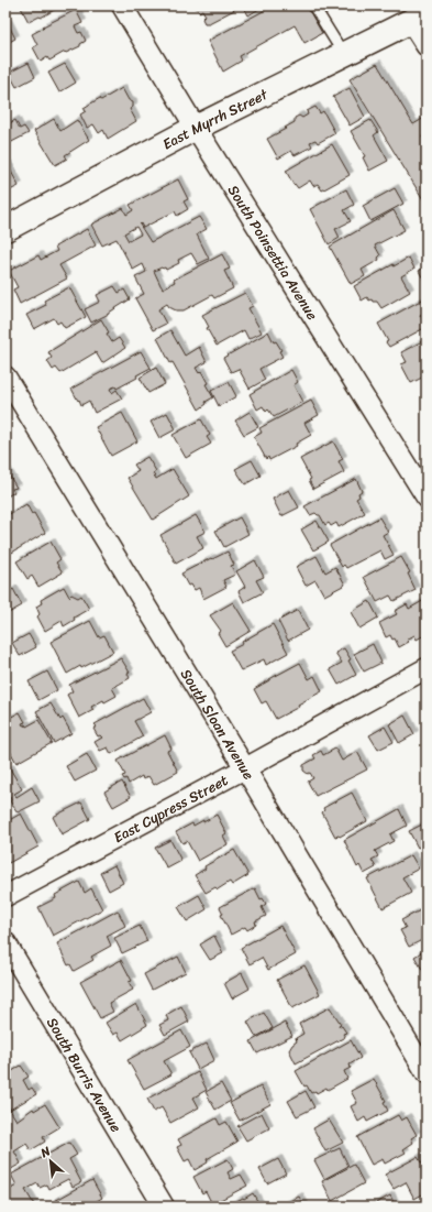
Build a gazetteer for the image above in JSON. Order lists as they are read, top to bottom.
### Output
{
  "streets": {
    "street": [
      "East Myrrh Street",
      "South Poinsettia Avenue",
      "South Sloan Avenue",
      "East Cypress Street",
      "South Burris Avenue"
    ]
  },
  "crossings": [
    ["East Myrrh Street", "South Poinsettia Avenue"],
    ["South Sloan Avenue", "East Cypress Street"]
  ],
  "north": "top left"
}
